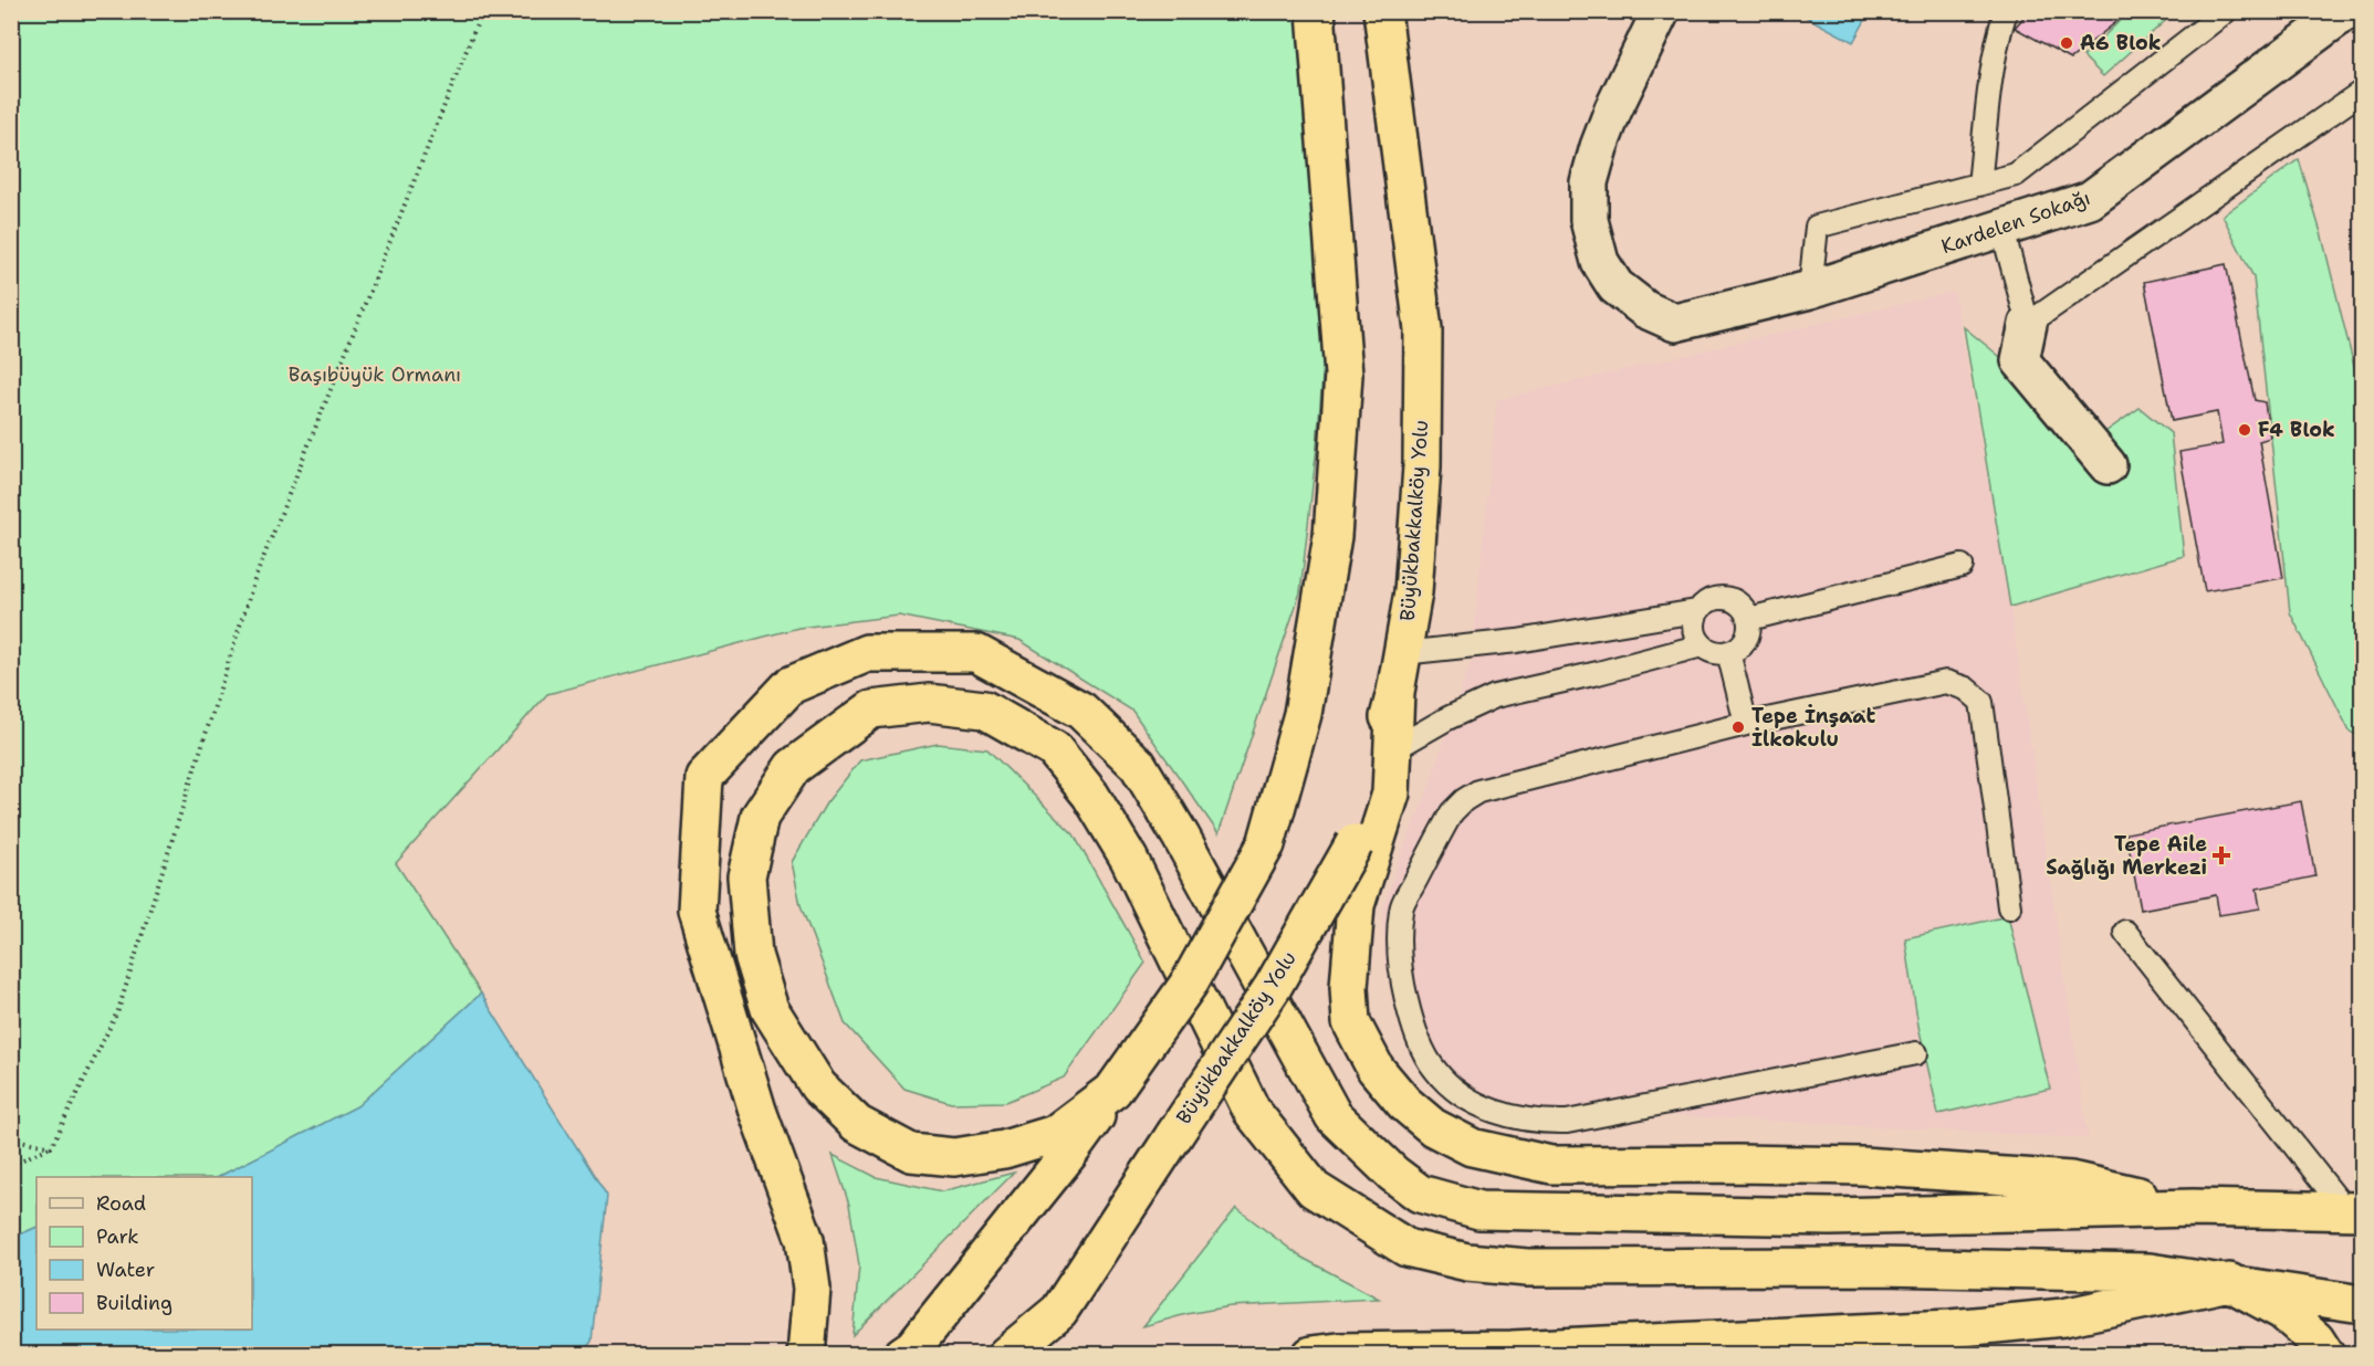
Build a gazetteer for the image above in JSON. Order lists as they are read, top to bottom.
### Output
{
  "streets": {
    "highway": ["Büyükbakkalköy Yolu"],
    "street": ["Kardelen Sokağı"]
  },
  "parks": ["Başıbüyük Ormanı"],
  "places": {
    "other": ["A6 Blok", "F4 Blok", "Tepe İnşaat İlkokulu"],
    "health": ["Tepe Aile Sağlığı Merkezi"]
  },
  "legend": [
    "Road",
    "Park",
    "Water",
    "Building"
  ]
}
